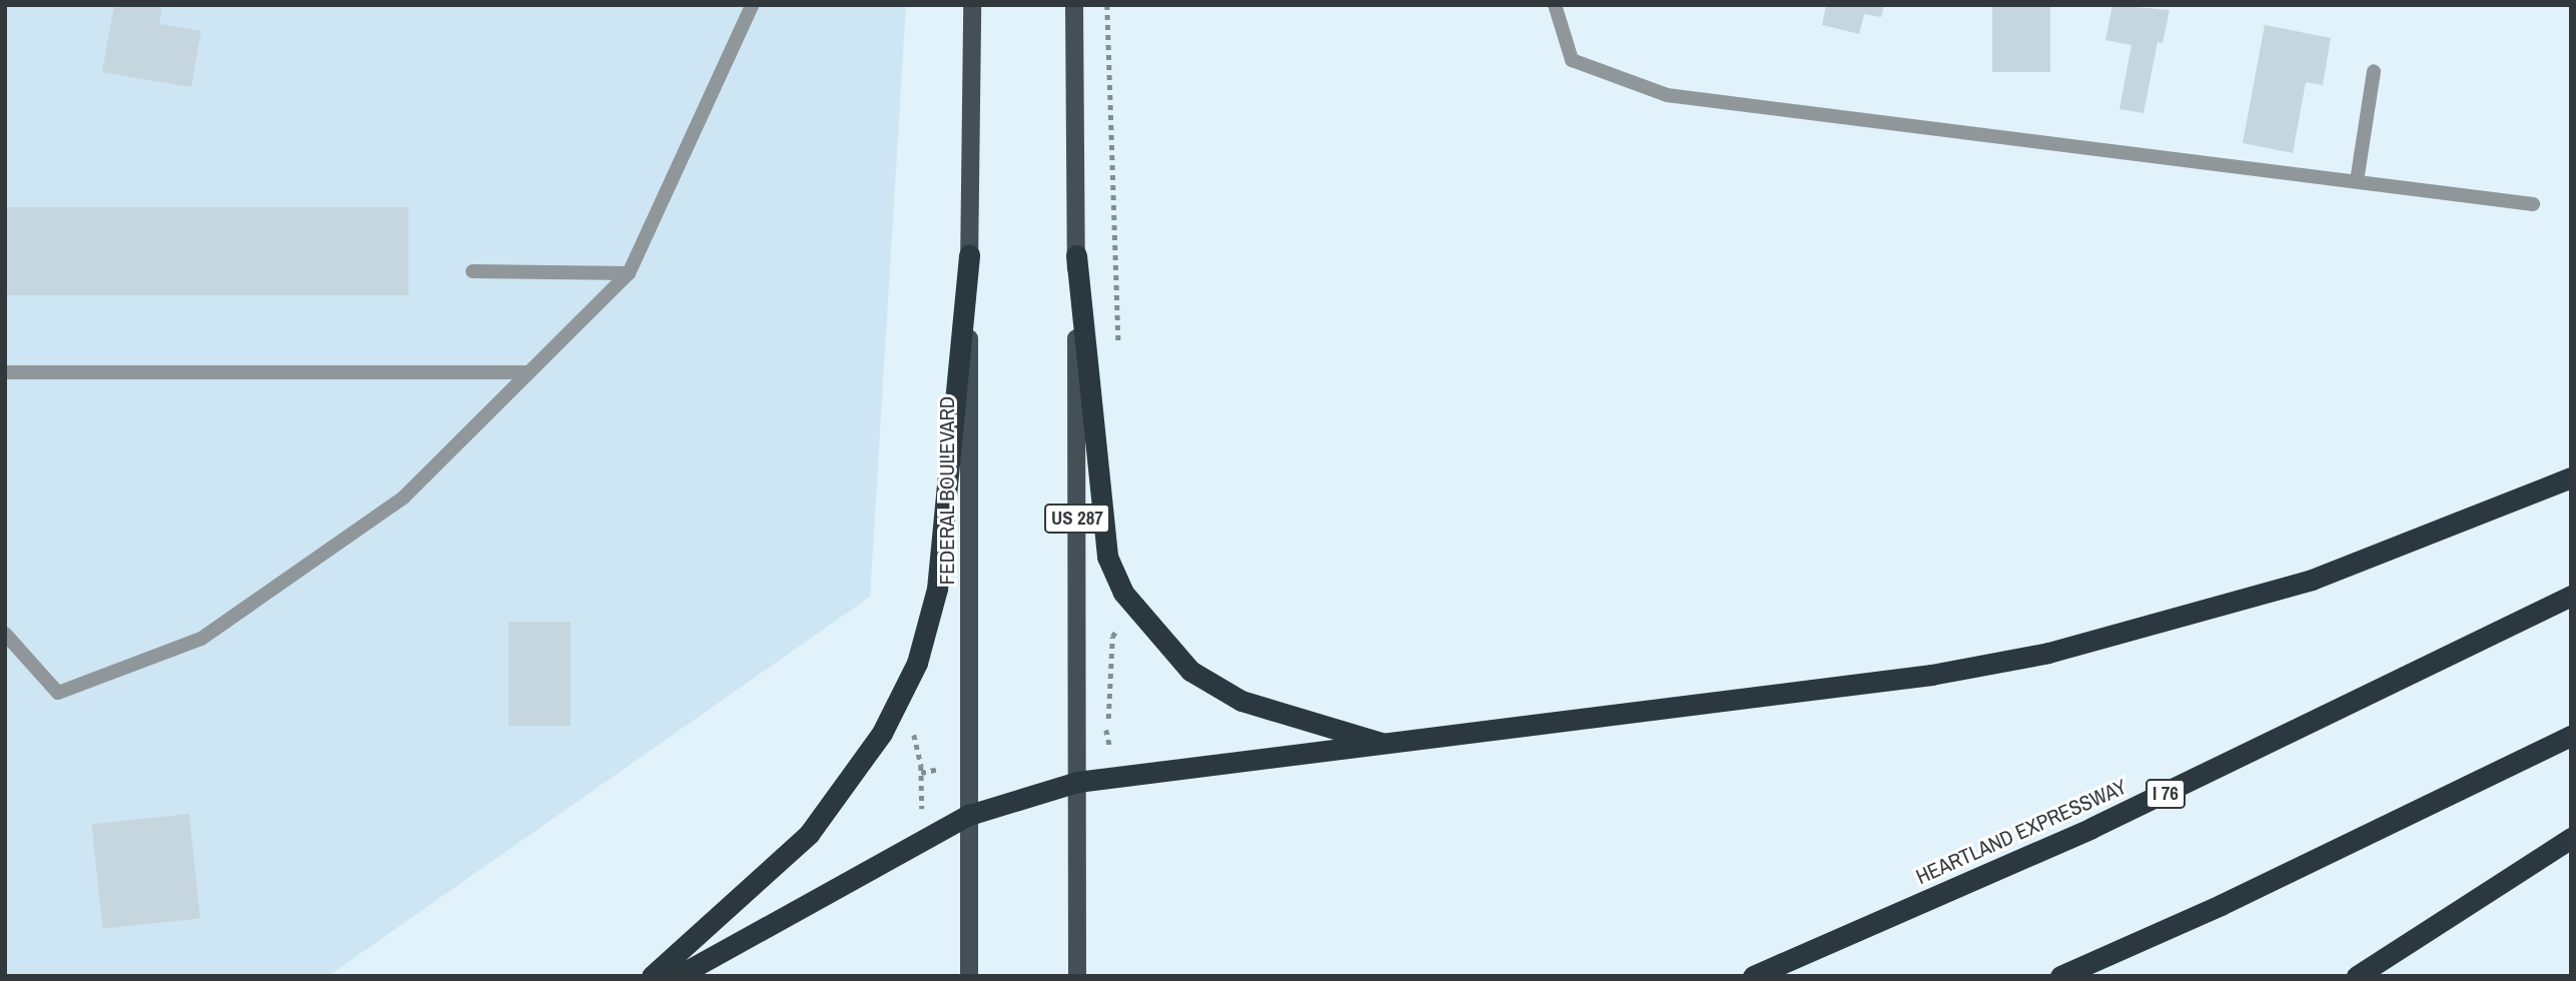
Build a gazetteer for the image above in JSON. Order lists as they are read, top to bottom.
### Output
{
  "streets": {
    "highway": ["I 76", "HEARTLAND EXPRESSWAY"],
    "main road": ["FEDERAL BOULEVARD", "US 287"]
  }
}
